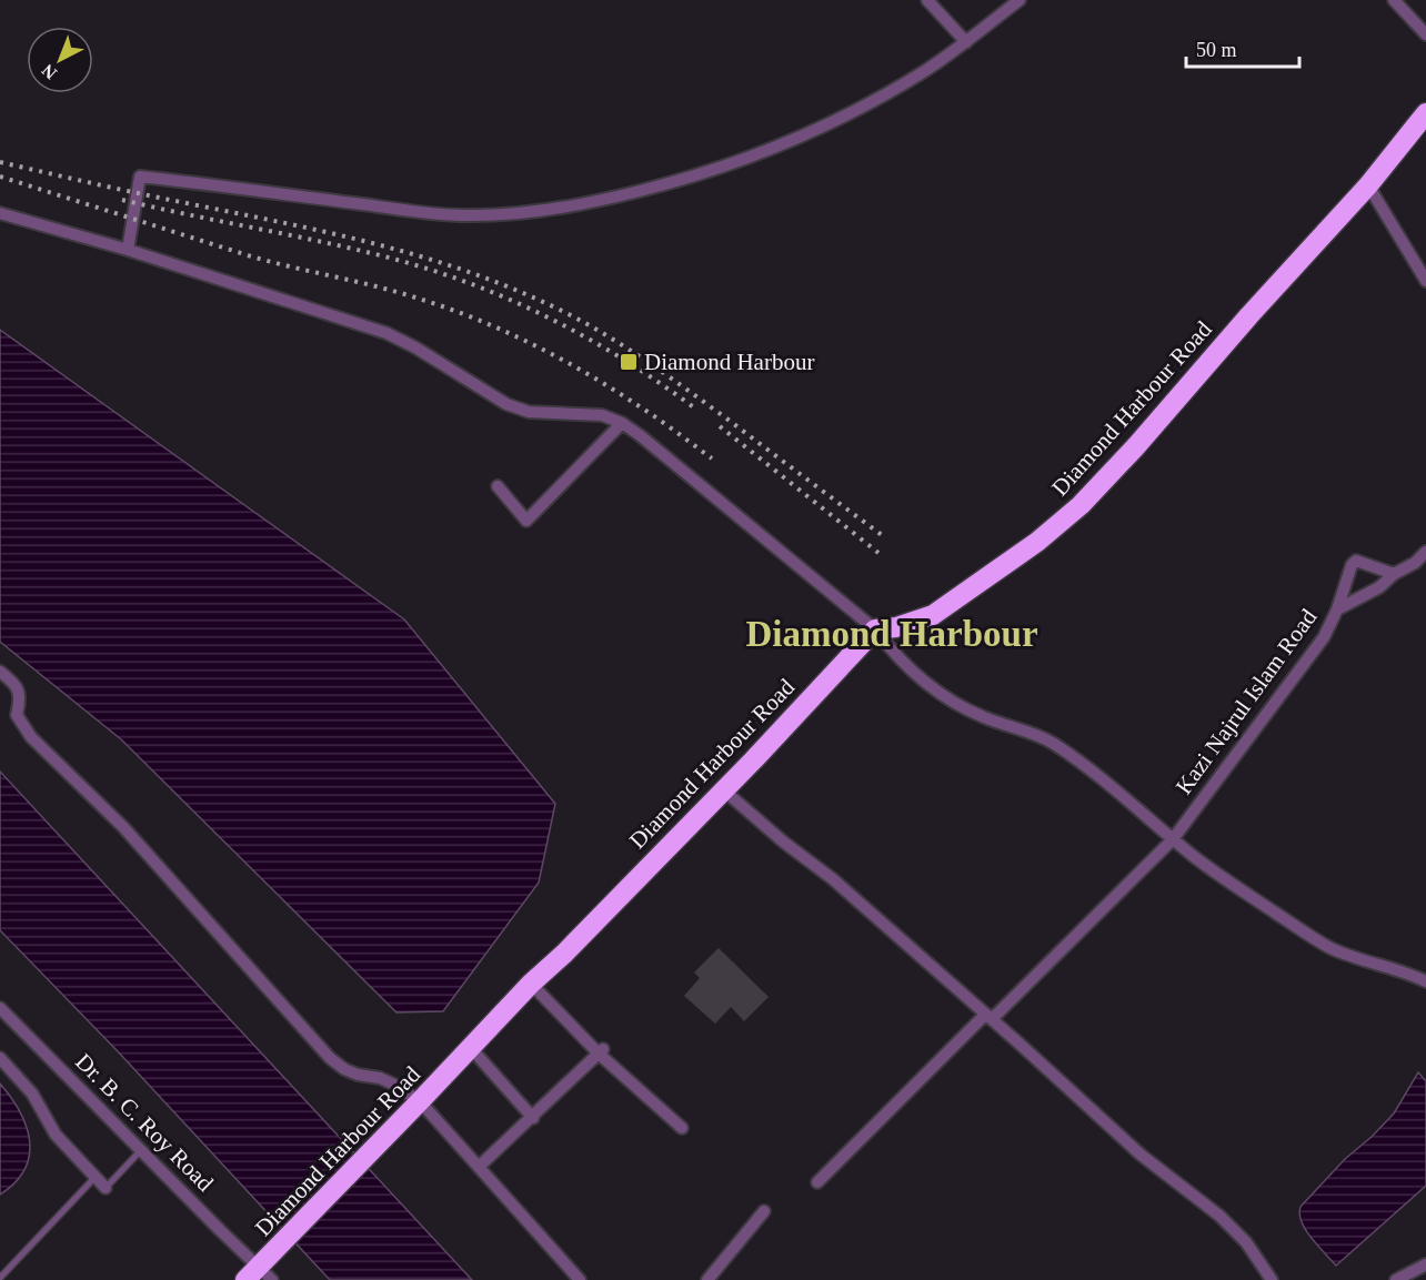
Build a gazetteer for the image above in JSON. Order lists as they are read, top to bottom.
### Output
{
  "streets": {
    "highway": ["Diamond Harbour Road"],
    "street": ["Kazi Najrul Islam Road", "Dr. B. C. Roy Road"]
  },
  "crossings": [
    ["Diamond Harbour Road", "Dr. B. C. Roy Road"]
  ],
  "districts": ["Diamond Harbour"],
  "places": {
    "transit": ["Diamond Harbour"]
  },
  "scale_bar": "50 m",
  "north": "bottom left"
}
